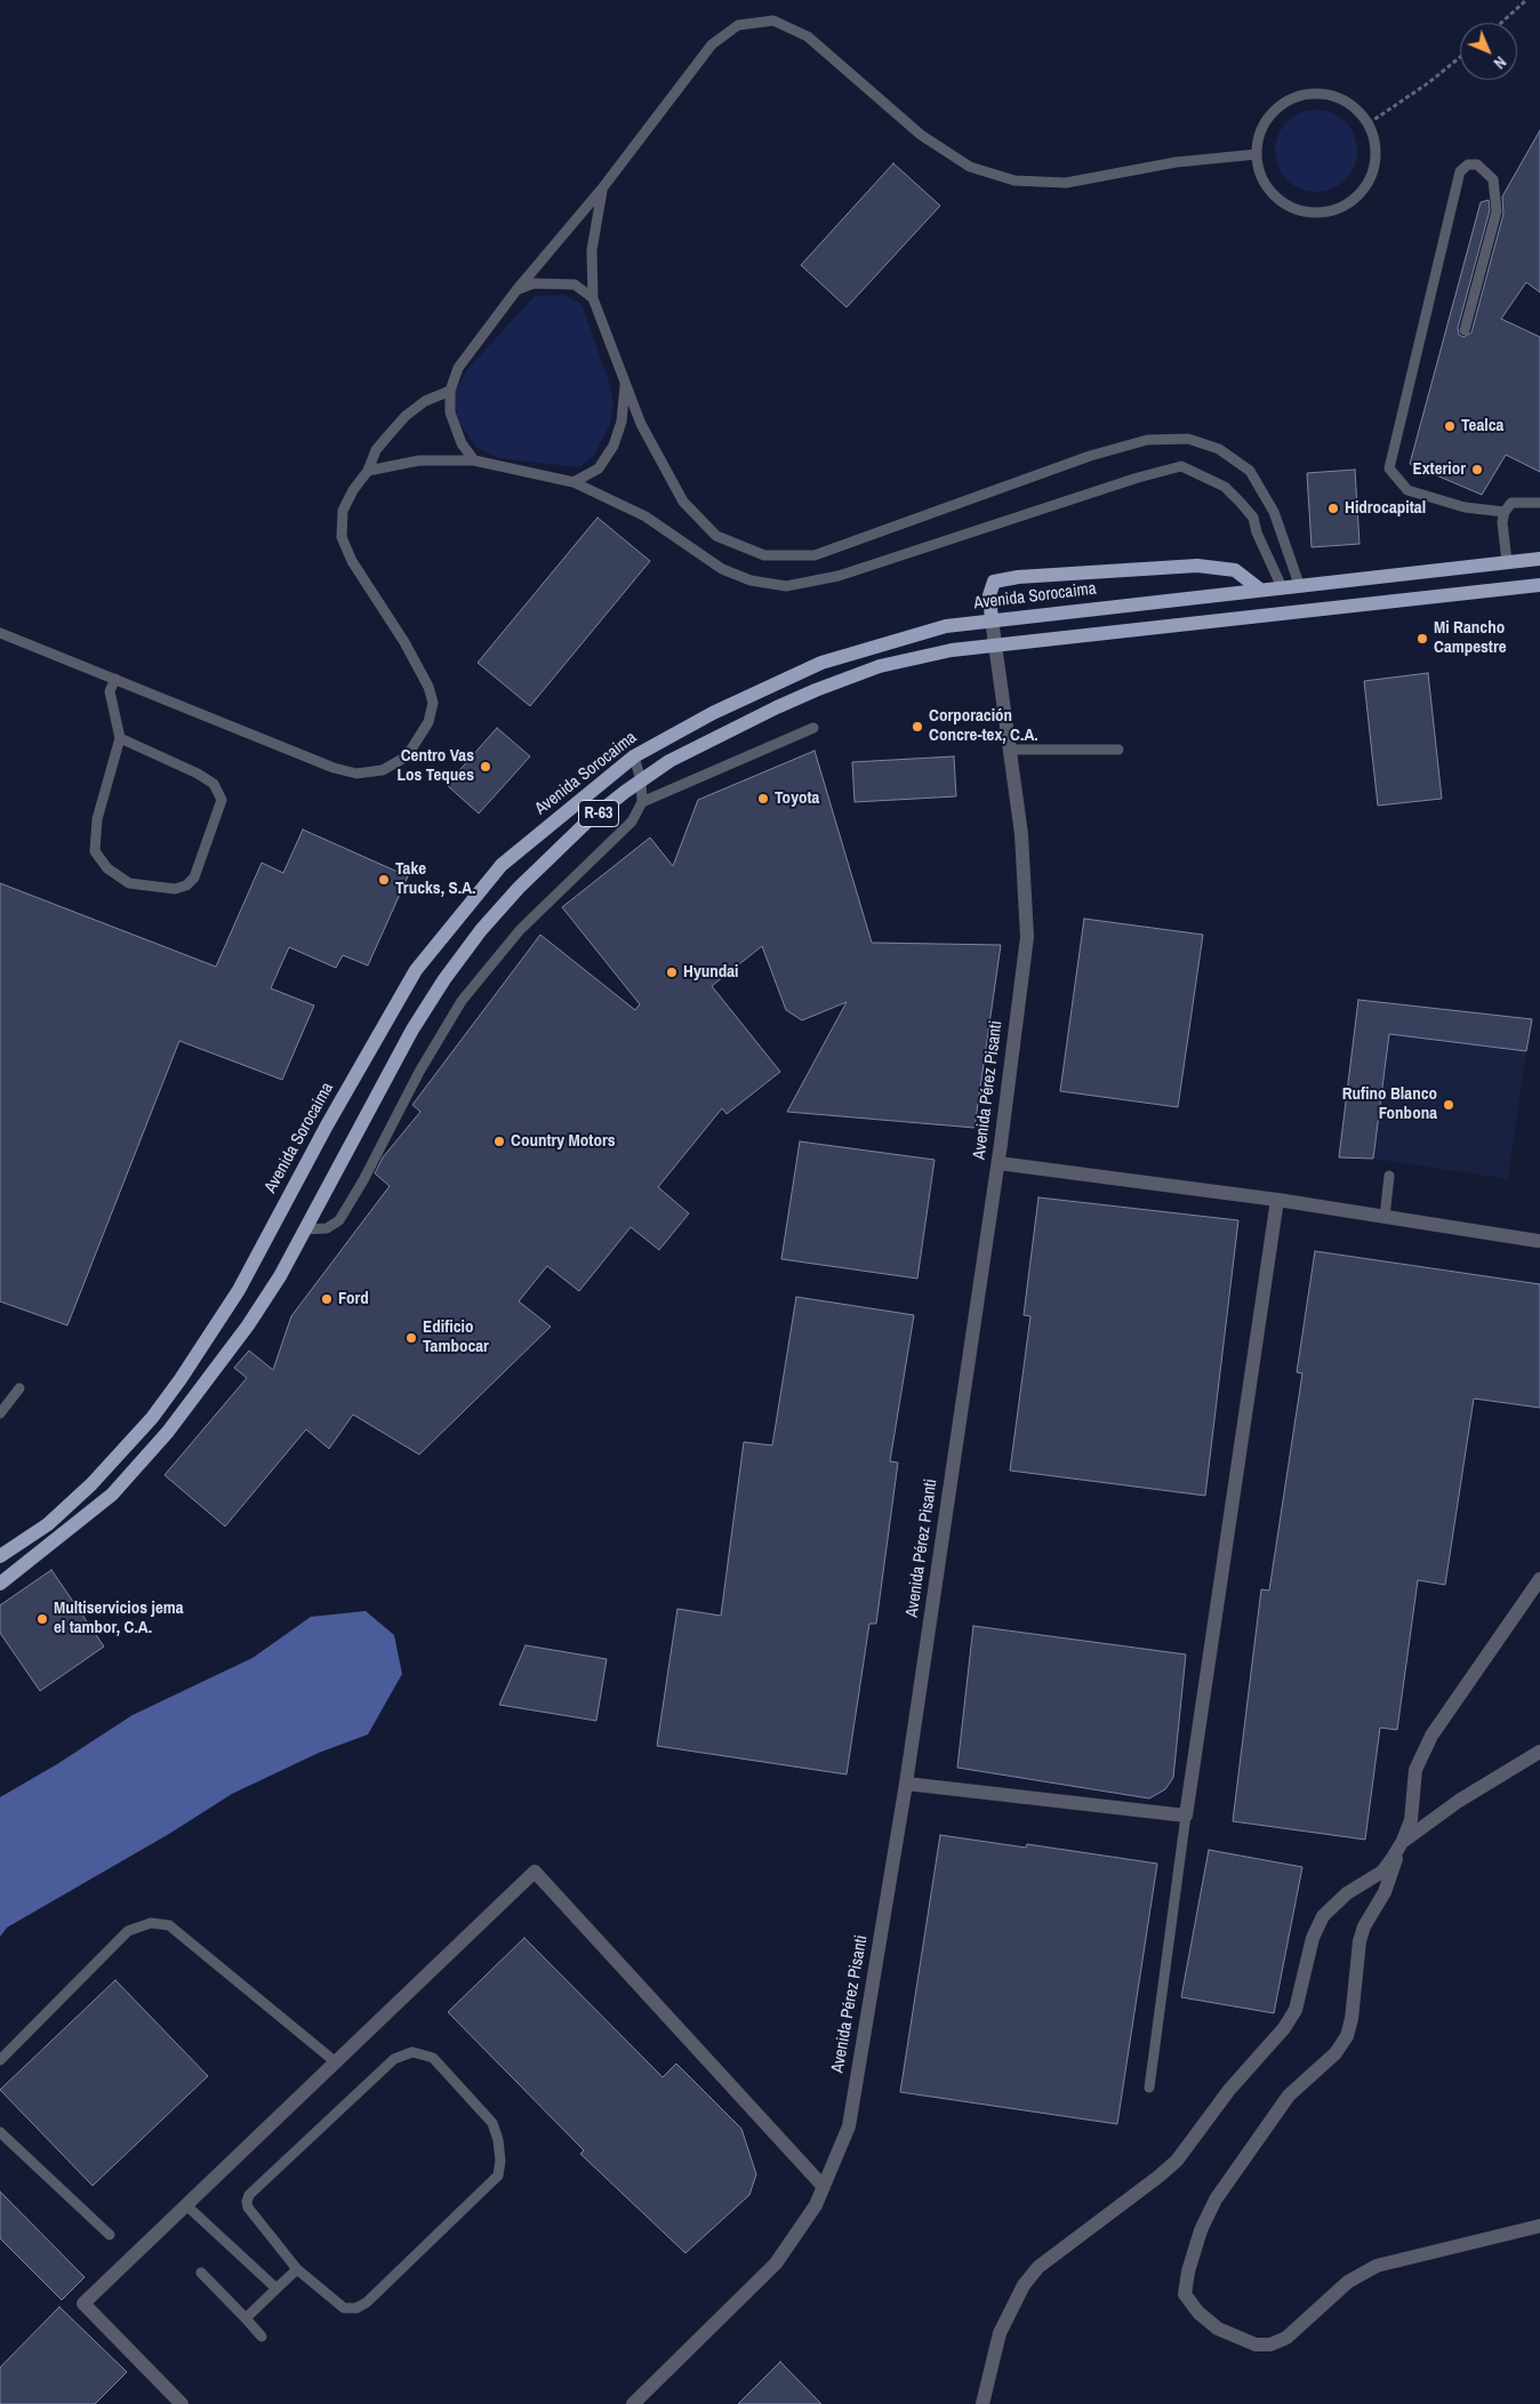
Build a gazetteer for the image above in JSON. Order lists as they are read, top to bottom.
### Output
{
  "streets": {
    "main road": ["Avenida Sorocaima", "R-63"],
    "street": ["Avenida Pérez Pisanti"]
  },
  "crossings": [
    ["Avenida Sorocaima", "Avenida Pérez Pisanti"],
    ["R-63", "Avenida Pérez Pisanti"]
  ],
  "places": [
    "Tealca",
    "Exterior",
    "Hidrocapital",
    "Mi Rancho Campestre",
    "Corporación Concre-tex, C.A.",
    "Centro Vas Los Teques",
    "Toyota",
    "Take Trucks, S.A.",
    "Hyundai",
    "Rufino Blanco Fonbona",
    "Country Motors",
    "Ford",
    "Edificio Tambocar",
    "Multiservicios jema el tambor, C.A."
  ],
  "north": "bottom right"
}
